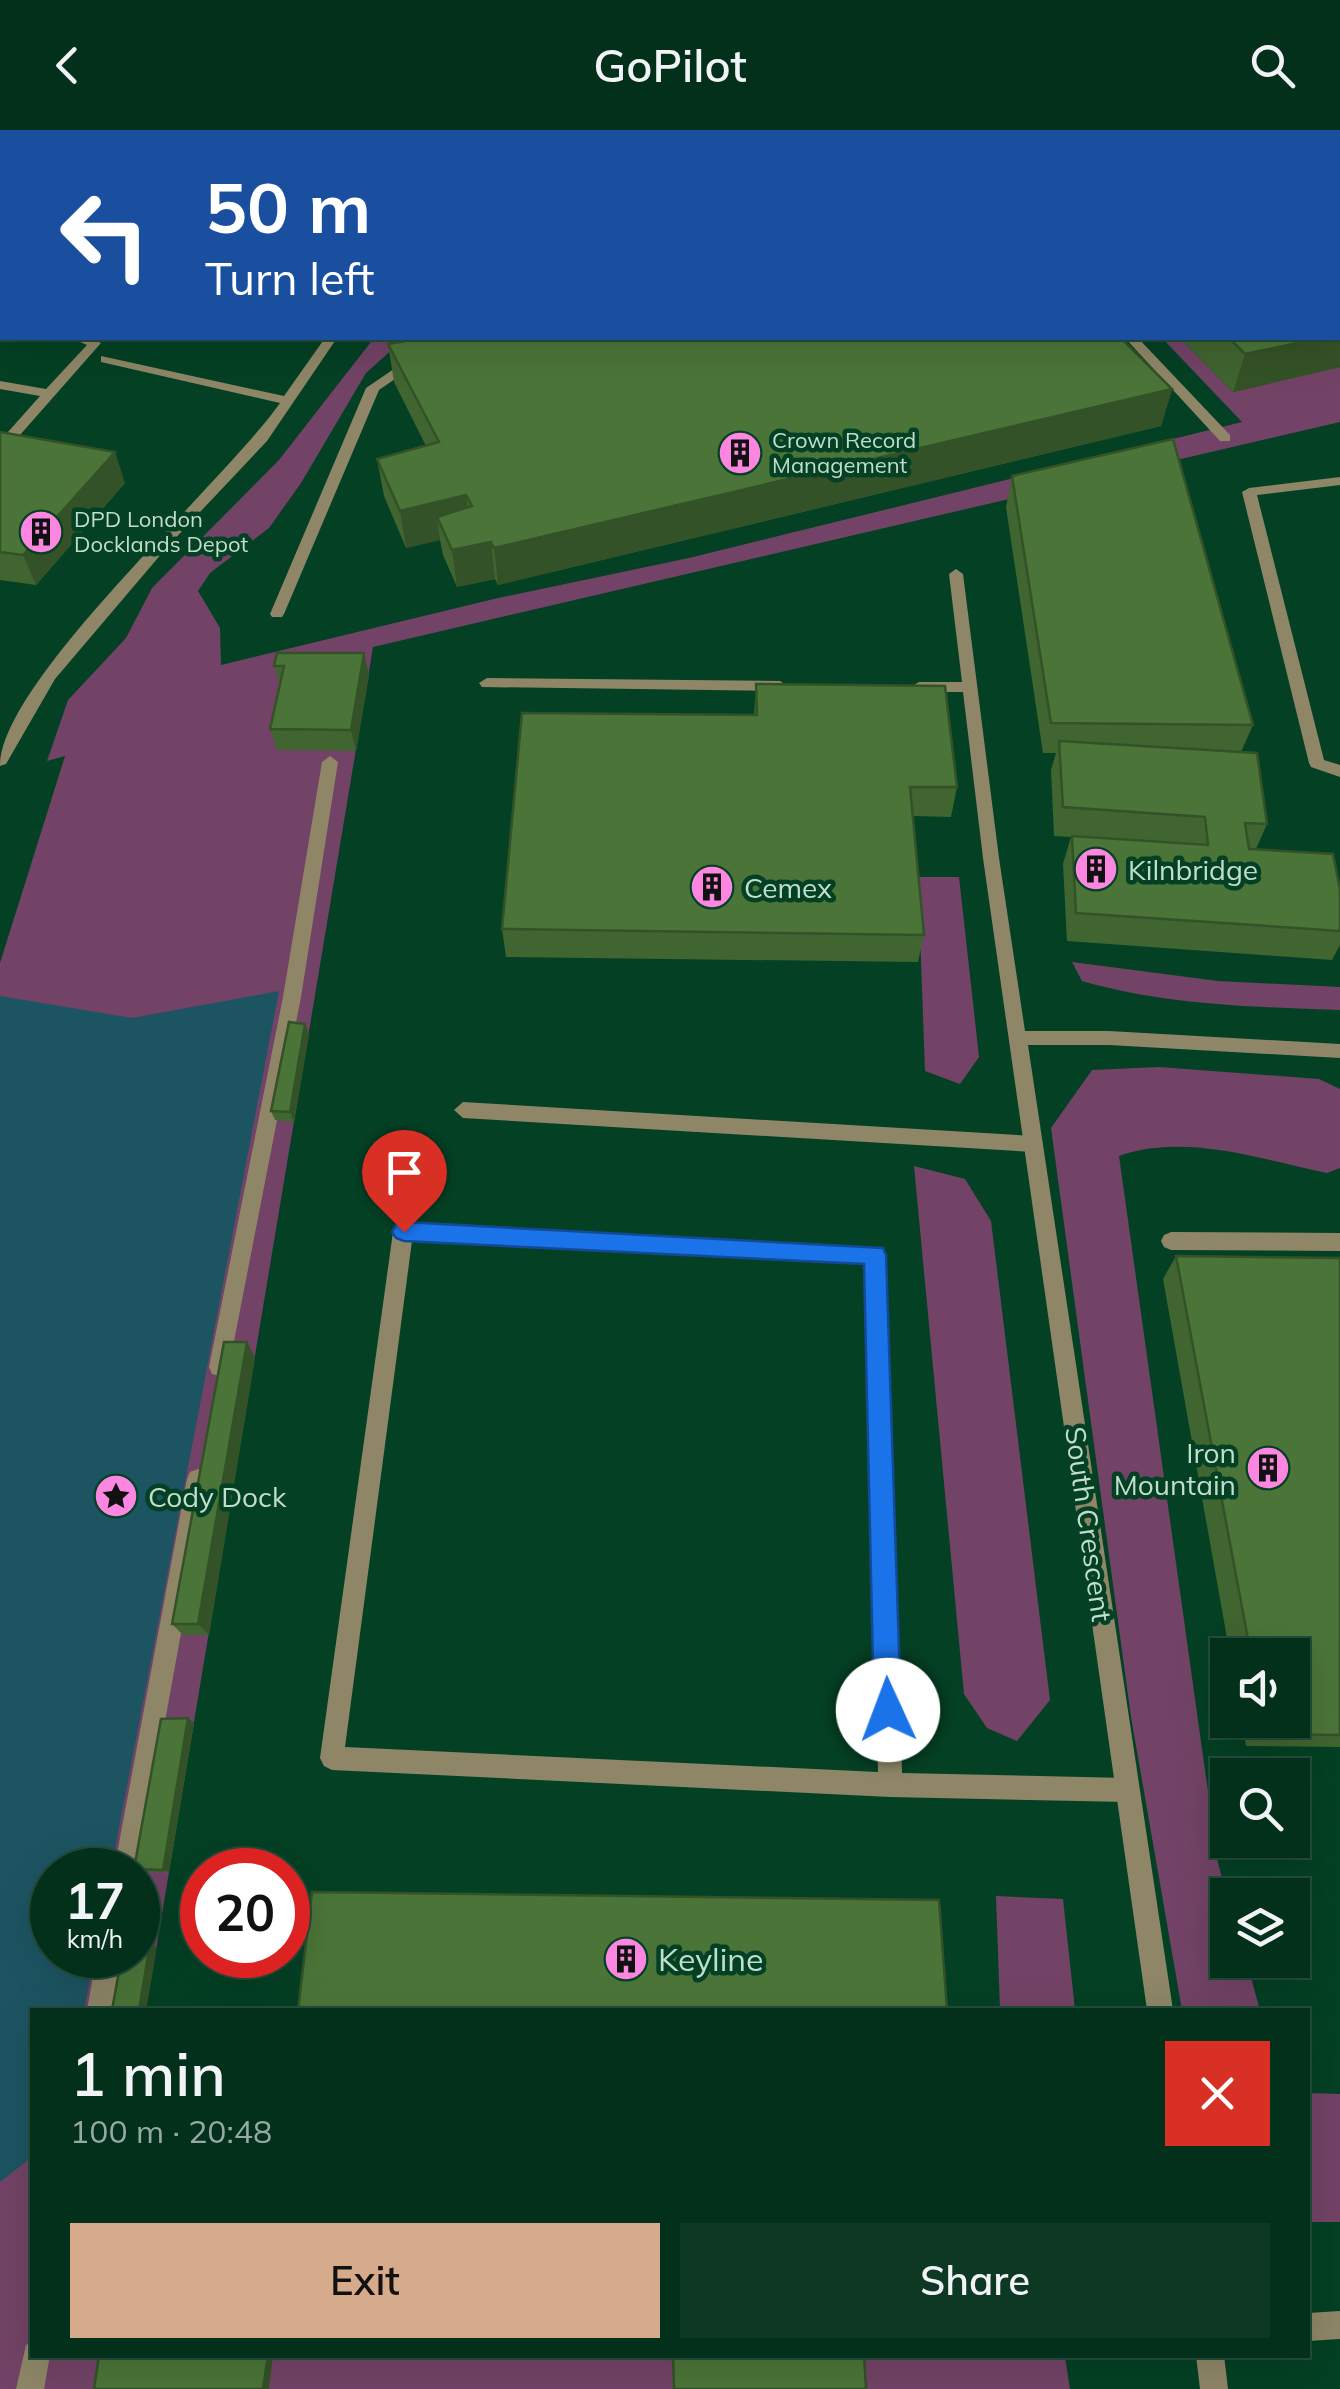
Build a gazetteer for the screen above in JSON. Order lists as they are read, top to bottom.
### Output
{
  "streets": {
    "street": ["South Crescent"]
  },
  "places": {
    "building": [
      "Crown Record Management",
      "DPD London Docklands Depot",
      "Kilnbridge",
      "Cemex",
      "Iron Mountain",
      "Keyline"
    ],
    "place": ["Cody Dock"]
  },
  "page": {
    "header": "GoPilot",
    "turn": ["50 m", "Turn left"],
    "speed": "17 km/h",
    "limit": "20",
    "heading": ["1 min", "100 m · 20:48"],
    "buttons": ["Exit", "Share"]
  }
}
